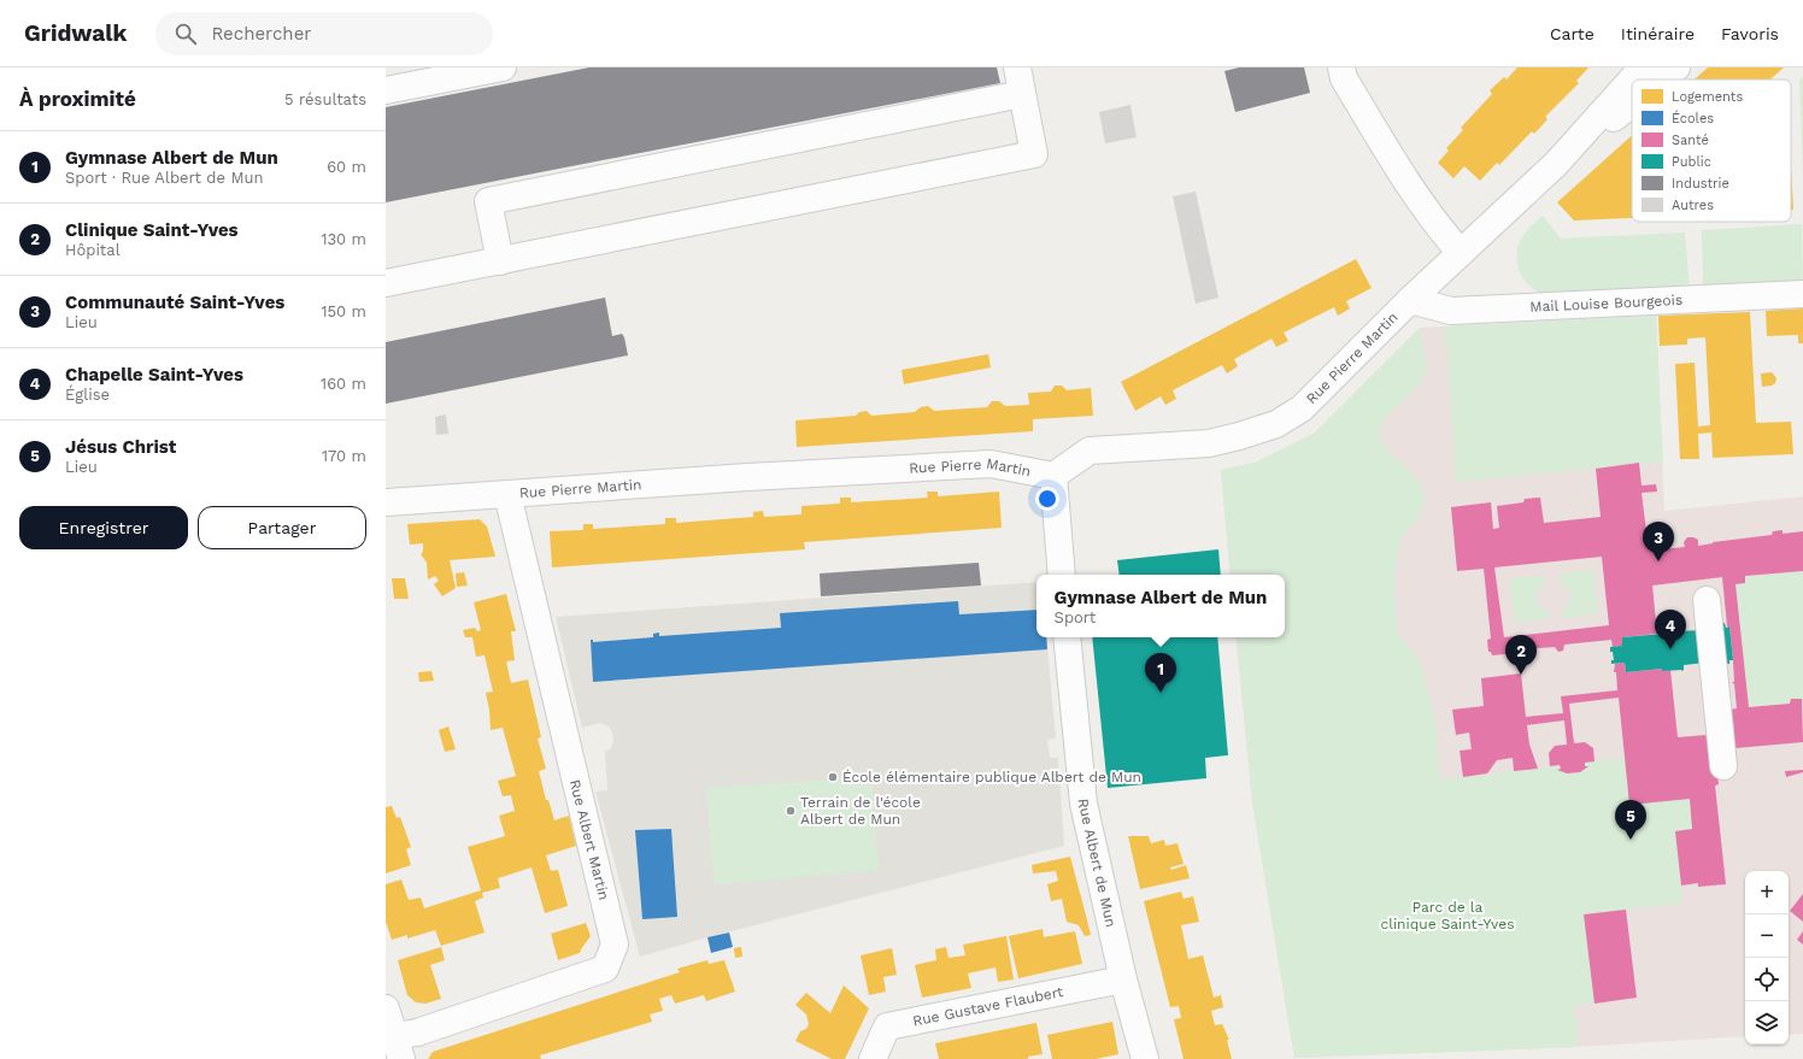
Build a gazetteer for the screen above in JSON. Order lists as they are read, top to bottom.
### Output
{
  "streets": {
    "street": [
      "Mail Louise Bourgeois",
      "Rue Pierre Martin",
      "Rue Albert Martin",
      "Rue Albert de Mun",
      "Rue Gustave Flaubert"
    ]
  },
  "crossings": [
    ["Mail Louise Bourgeois", "Rue Pierre Martin"],
    ["Rue Pierre Martin", "Rue Albert Martin"],
    ["Rue Albert de Mun", "Rue Gustave Flaubert"]
  ],
  "parks": ["Parc de la clinique Saint-Yves"],
  "places": ["École élémentaire publique Albert de Mun", "Terrain de l'école Albert de Mun"],
  "legend": [
    "Logements",
    "Écoles",
    "Santé",
    "Public",
    "Industrie",
    "Autres"
  ],
  "page": {
    "header": "Gridwalk",
    "search": "Rechercher",
    "nav": ["Carte", "Itinéraire", "Favoris"],
    "heading": ["À proximité", "5 résultats"],
    "list": [
      {
        "mark": "1",
        "name": "Gymnase Albert de Mun",
        "note": "Sport · Rue Albert de Mun",
        "value": "60 m"
      },
      {
        "mark": "2",
        "name": "Clinique Saint-Yves",
        "note": "Hôpital",
        "value": "130 m"
      },
      {
        "mark": "3",
        "name": "Communauté Saint-Yves",
        "note": "Lieu",
        "value": "150 m"
      },
      {
        "mark": "4",
        "name": "Chapelle Saint-Yves",
        "note": "Église",
        "value": "160 m"
      },
      {
        "mark": "5",
        "name": "Jésus Christ",
        "note": "Lieu",
        "value": "170 m"
      }
    ],
    "buttons": ["Enregistrer", "Partager"],
    "pins": [
      "3",
      "4",
      "2",
      "1",
      "5"
    ],
    "popup": ["Gymnase Albert de Mun", "Sport"],
    "map_buttons": ["+", "−"]
  }
}
